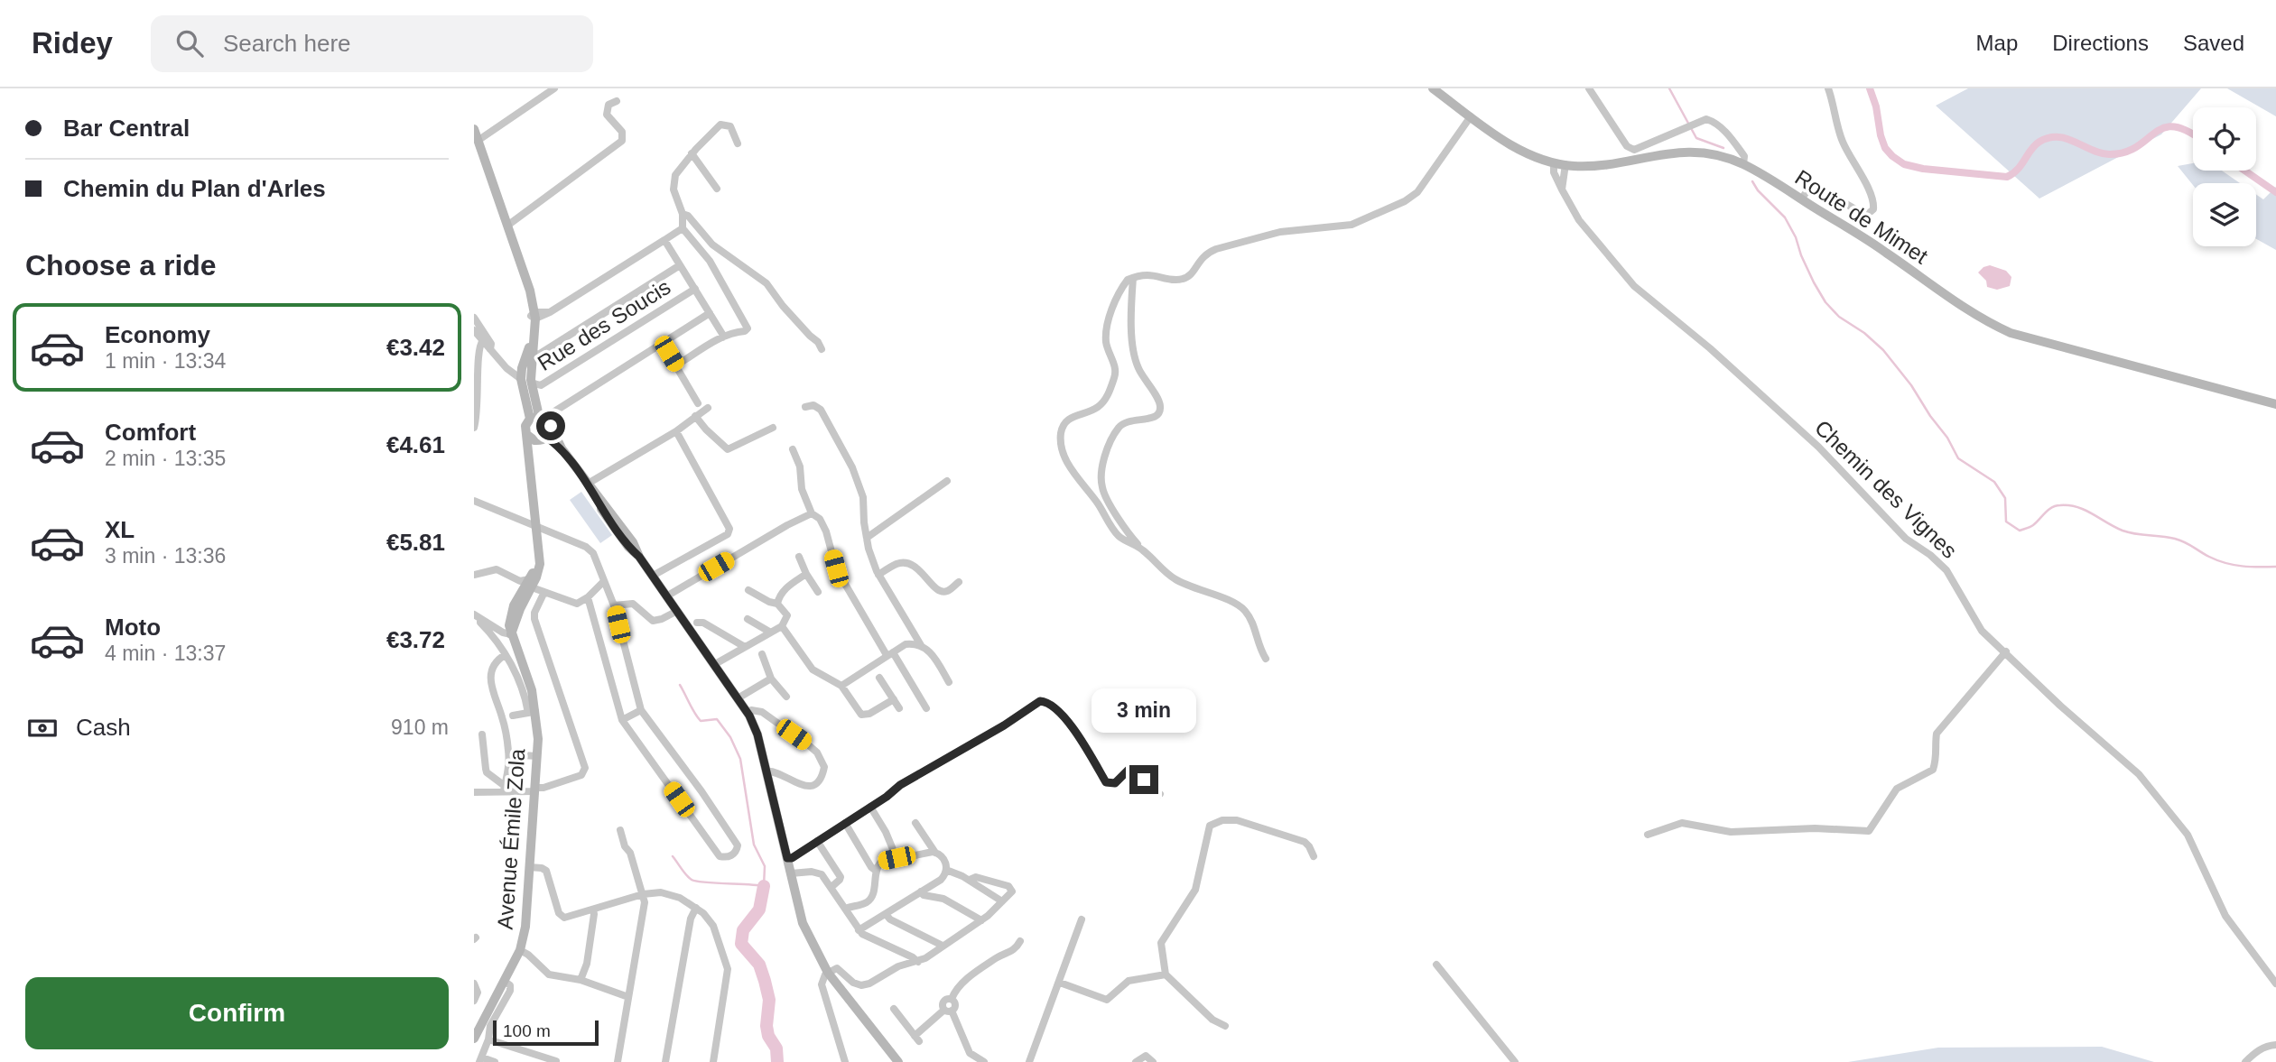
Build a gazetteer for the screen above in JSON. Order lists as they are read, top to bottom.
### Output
{
  "streets": {
    "main road": ["Route de Mimet", "Avenue Émile Zola"],
    "street": ["Rue des Soucis", "Chemin des Vignes"]
  },
  "crossings": [
    ["Route de Mimet", "Chemin des Vignes"]
  ],
  "scale_bar": "100 m",
  "page": {
    "header": "Ridey",
    "search": "Search here",
    "nav": ["Map", "Directions", "Saved"],
    "banner": ["Bar Central", "Chemin du Plan d'Arles"],
    "heading": "Choose a ride",
    "list": [
      {
        "name": "Economy",
        "note": "1 min · 13:34",
        "value": "€3.42"
      },
      {
        "name": "Comfort",
        "note": "2 min · 13:35",
        "value": "€4.61"
      },
      {
        "name": "XL",
        "note": "3 min · 13:36",
        "value": "€5.81"
      },
      {
        "name": "Moto",
        "note": "4 min · 13:37",
        "value": "€3.72"
      }
    ],
    "bubble": "3 min",
    "pay": ["Cash", "910 m"],
    "buttons": "Confirm",
    "scale": "100 m"
  }
}
